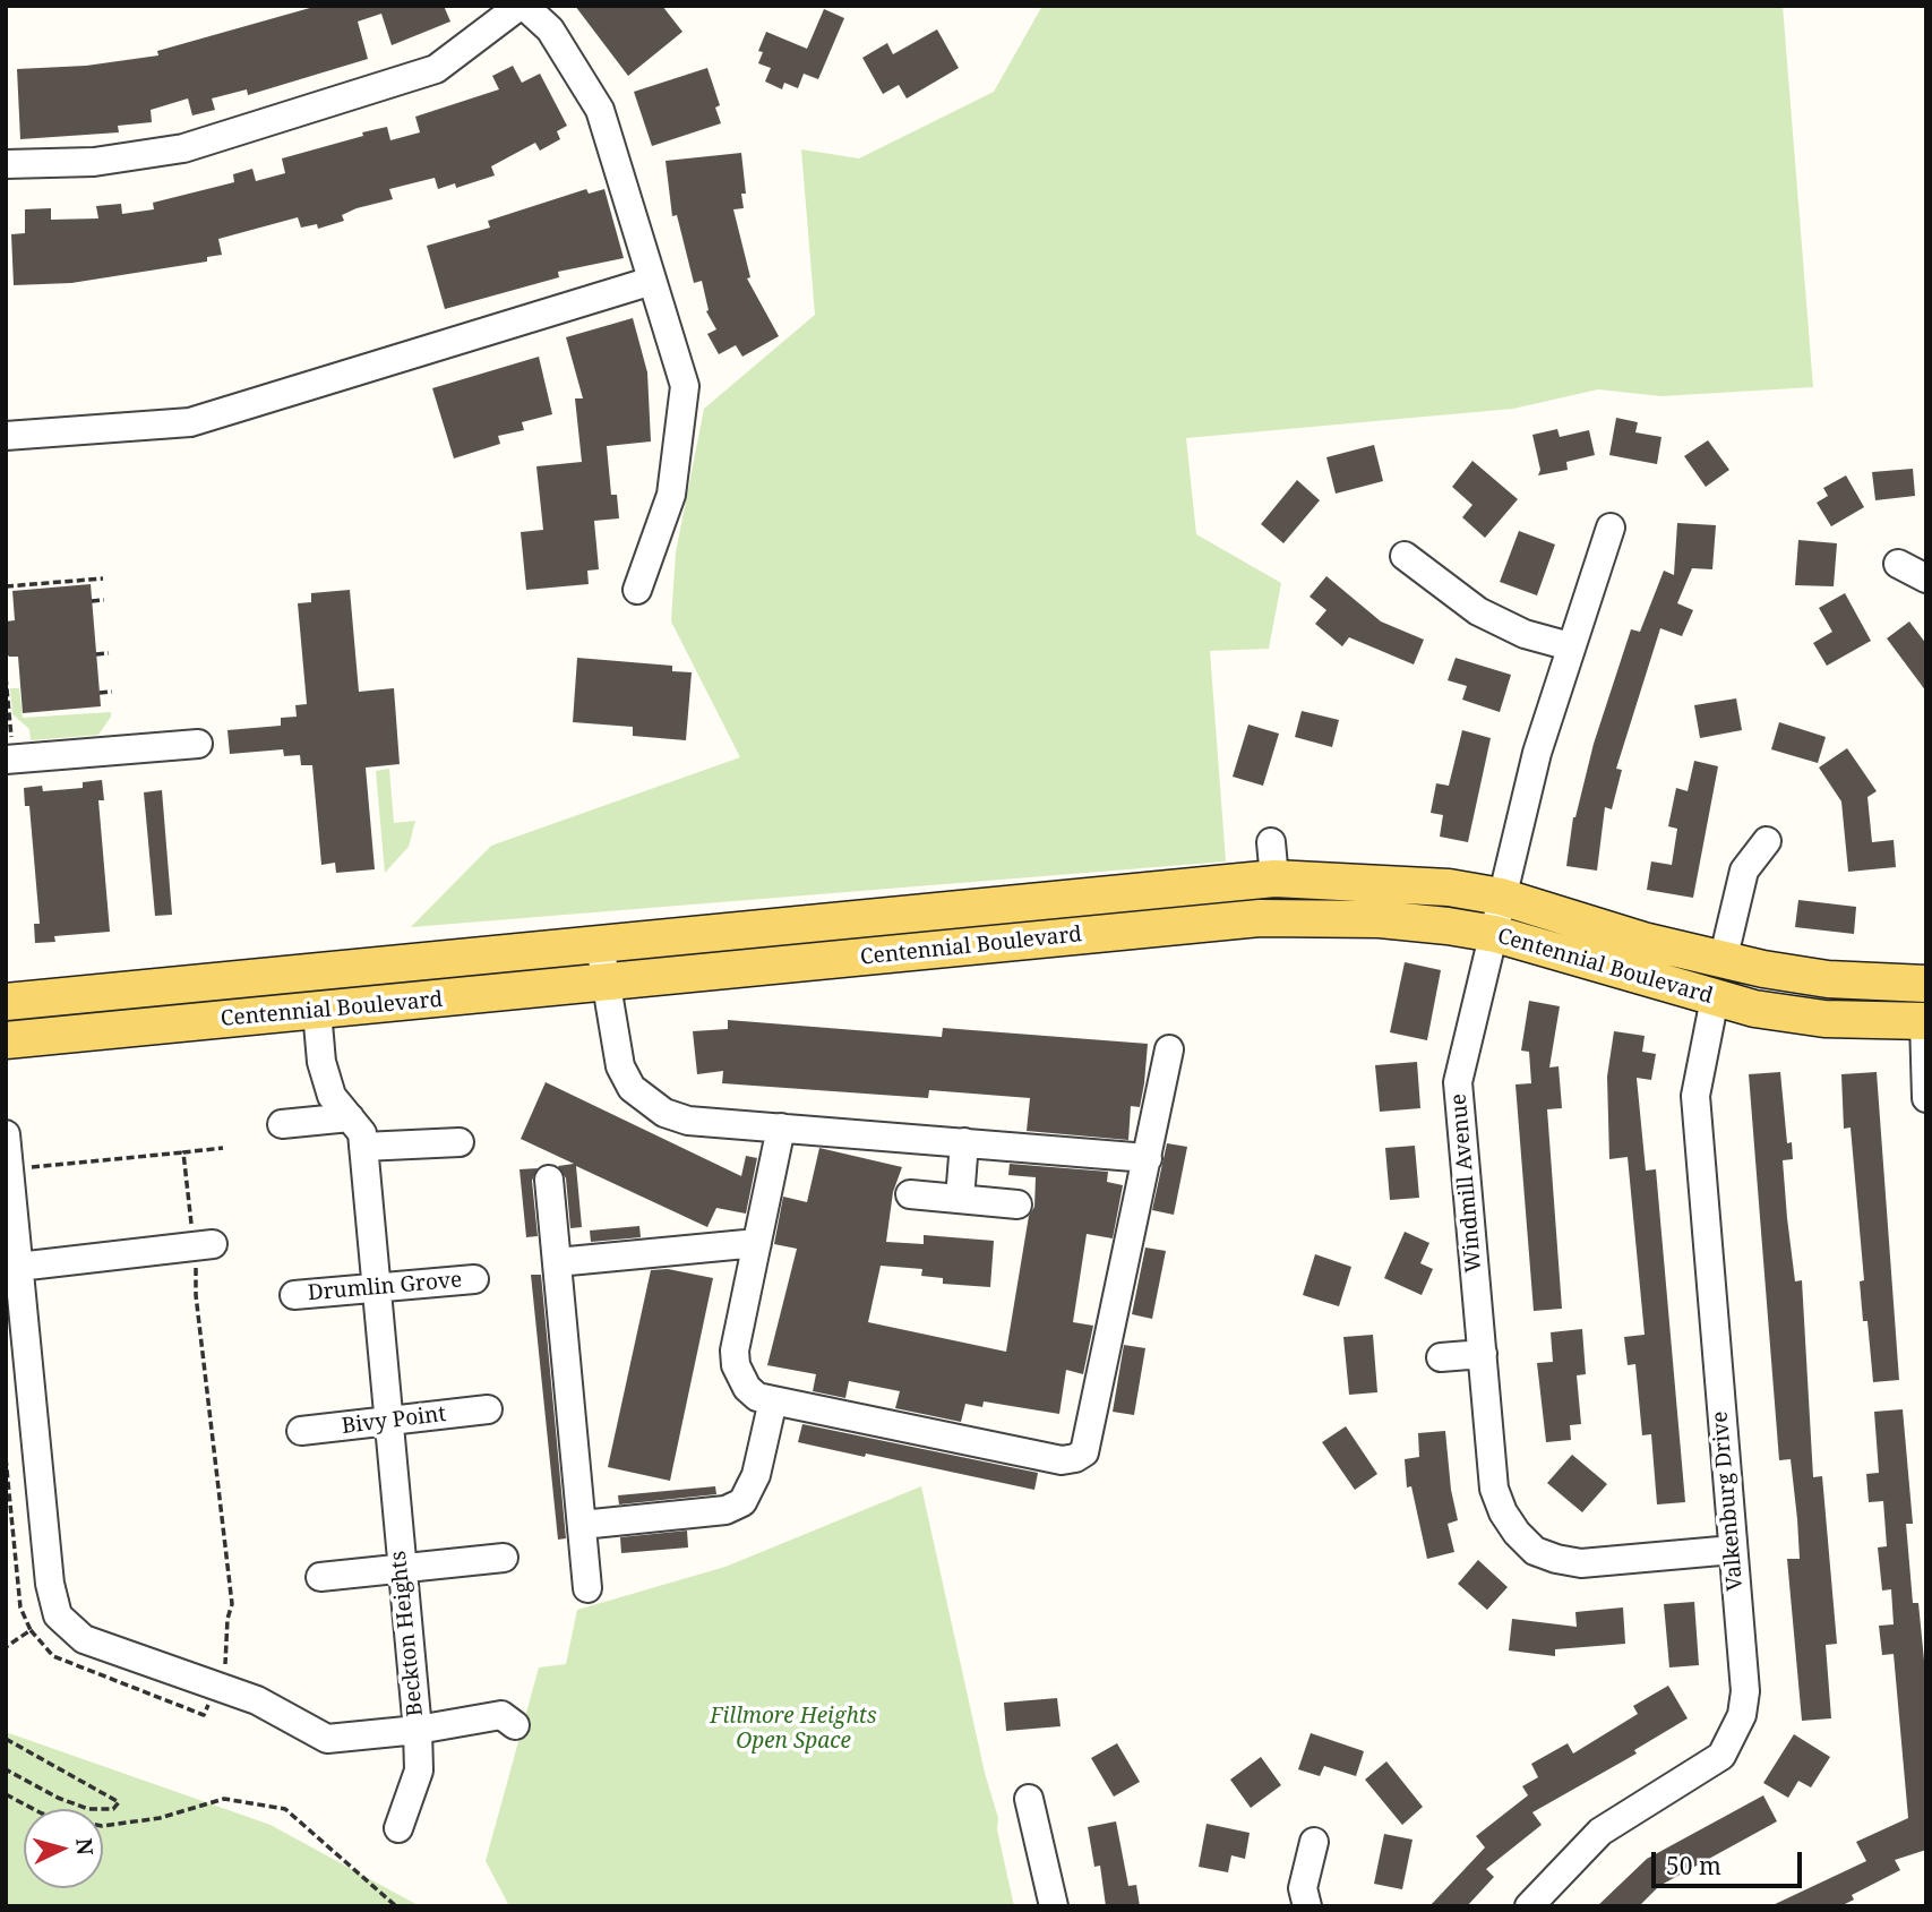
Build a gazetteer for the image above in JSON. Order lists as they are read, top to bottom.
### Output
{
  "streets": {
    "main road": ["Centennial Boulevard"],
    "street": [
      "Windmill Avenue",
      "Drumlin Grove",
      "Bivy Point",
      "Valkenburg Drive",
      "Beckton Heights"
    ]
  },
  "crossings": [
    ["Centennial Boulevard", "Windmill Avenue"],
    ["Centennial Boulevard", "Valkenburg Drive"],
    ["Centennial Boulevard", "Beckton Heights"],
    ["Windmill Avenue", "Valkenburg Drive"],
    ["Drumlin Grove", "Beckton Heights"],
    ["Bivy Point", "Beckton Heights"]
  ],
  "parks": ["Fillmore Heights Open Space"],
  "scale_bar": "50 m",
  "north": "right"
}
